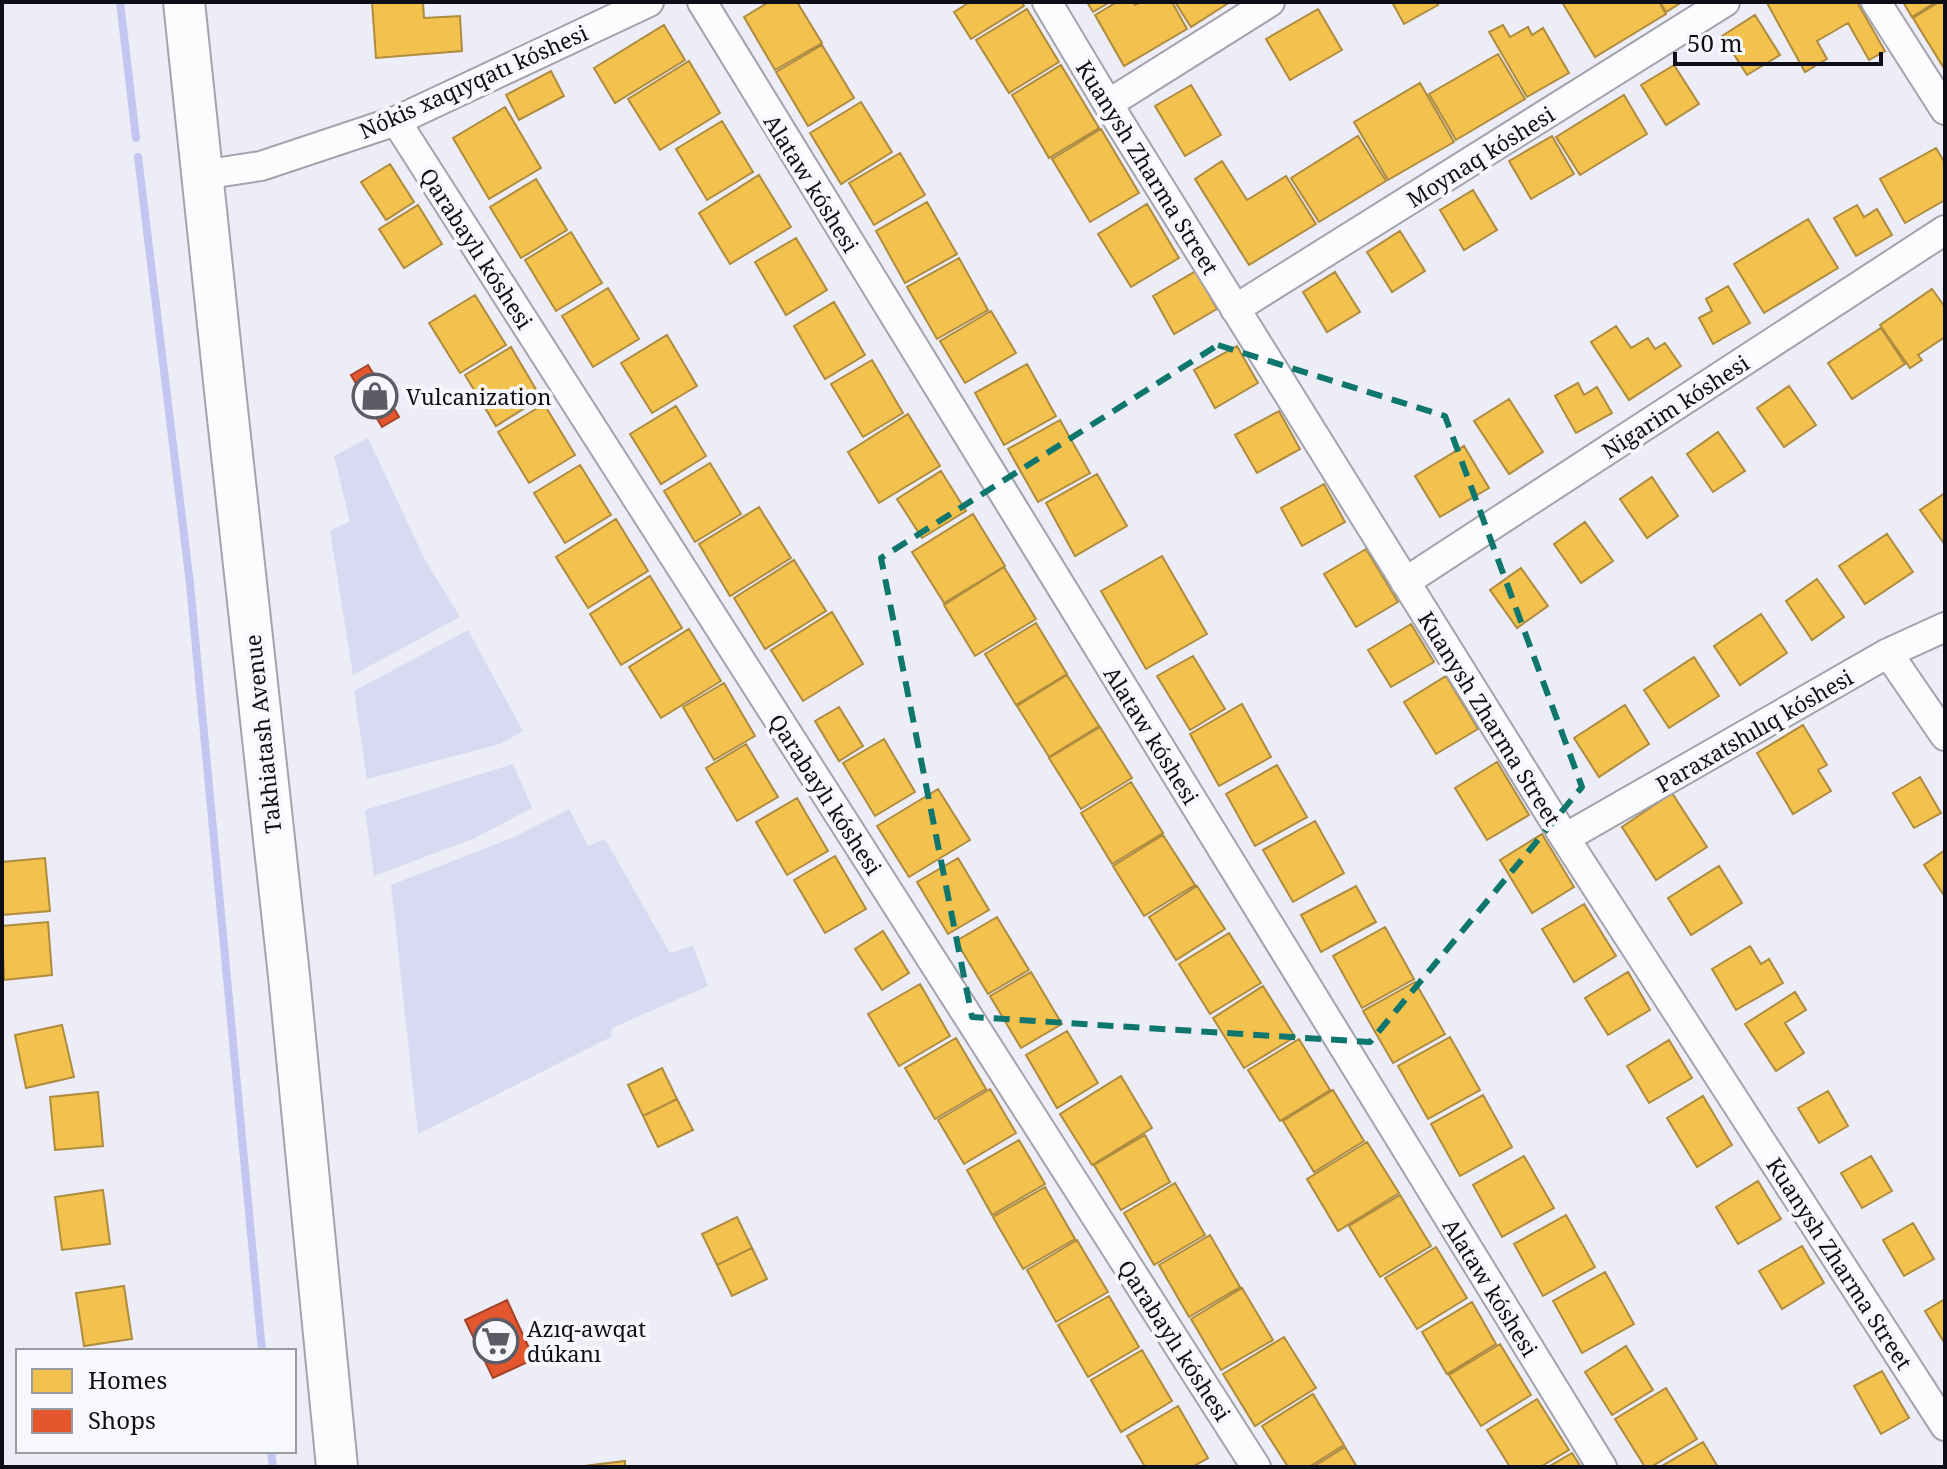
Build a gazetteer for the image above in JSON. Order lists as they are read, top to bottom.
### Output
{
  "streets": {
    "highway": ["Takhiatash Avenue"],
    "street": [
      "Nókis xaqıyqatı kóshesi",
      "Moynaq kóshesi",
      "Kuanysh Zharma Street",
      "Alataw kóshesi",
      "Qarabaylı kóshesi",
      "Nigarim kóshesi",
      "Paraxatshılıq kóshesi"
    ]
  },
  "crossings": [
    ["Nókis xaqıyqatı kóshesi", "Qarabaylı kóshesi"],
    ["Nókis xaqıyqatı kóshesi", "Takhiatash Avenue"],
    ["Moynaq kóshesi", "Kuanysh Zharma Street"],
    ["Kuanysh Zharma Street", "Nigarim kóshesi"],
    ["Kuanysh Zharma Street", "Paraxatshılıq kóshesi"]
  ],
  "places": {
    "shop": ["Vulcanization"],
    "supermarket": ["Azıq-awqat dúkanı"]
  },
  "legend": ["Homes", "Shops"],
  "scale_bar": "50 m"
}
